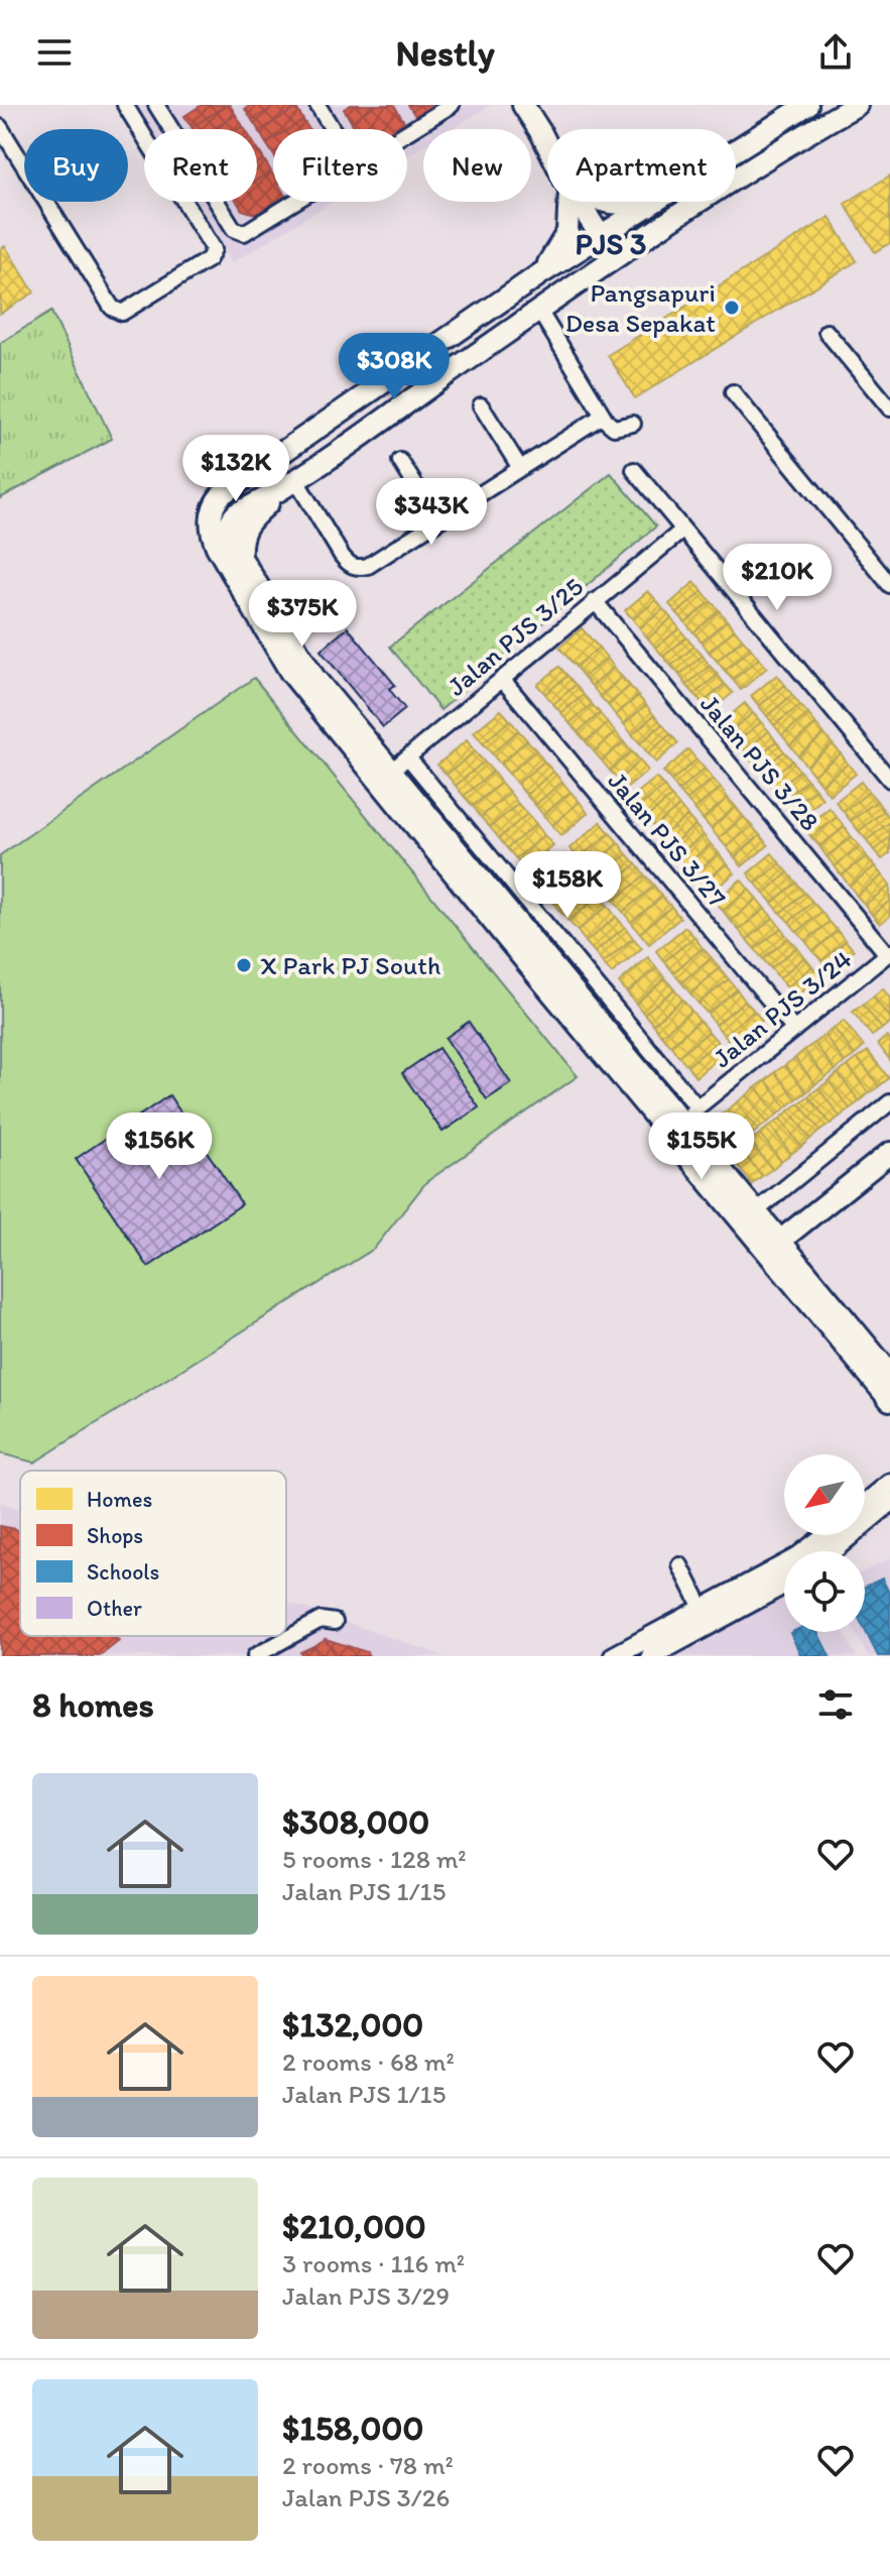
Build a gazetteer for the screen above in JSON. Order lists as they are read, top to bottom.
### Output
{
  "streets": {
    "street": [
      "Jalan PJS 3/25",
      "Jalan PJS 3/28",
      "Jalan PJS 3/27",
      "Jalan PJS 3/24"
    ]
  },
  "crossings": [
    ["Jalan PJS 3/25", "Jalan PJS 3/28"],
    ["Jalan PJS 3/25", "Jalan PJS 3/27"],
    ["Jalan PJS 3/28", "Jalan PJS 3/24"],
    ["Jalan PJS 3/27", "Jalan PJS 3/24"]
  ],
  "districts": ["PJS 3"],
  "places": ["Pangsapuri Desa Sepakat", "X Park PJ South"],
  "legend": [
    "Homes",
    "Shops",
    "Schools",
    "Other"
  ],
  "north": "bottom left",
  "page": {
    "header": "Nestly",
    "chip": [
      "Buy",
      "Rent",
      "Filters",
      "New",
      "Apartment"
    ],
    "price": [
      "$308K",
      "$132K",
      "$343K",
      "$210K",
      "$375K",
      "$158K",
      "$156K",
      "$155K"
    ],
    "heading": "8 homes",
    "list": [
      {
        "name": "$308,000",
        "note": "5 rooms · 128 m² · Jalan PJS 1/15"
      },
      {
        "name": "$132,000",
        "note": "2 rooms · 68 m² · Jalan PJS 1/15"
      },
      {
        "name": "$210,000",
        "note": "3 rooms · 116 m² · Jalan PJS 3/29"
      },
      {
        "name": "$158,000",
        "note": "2 rooms · 78 m² · Jalan PJS 3/26"
      }
    ]
  }
}
